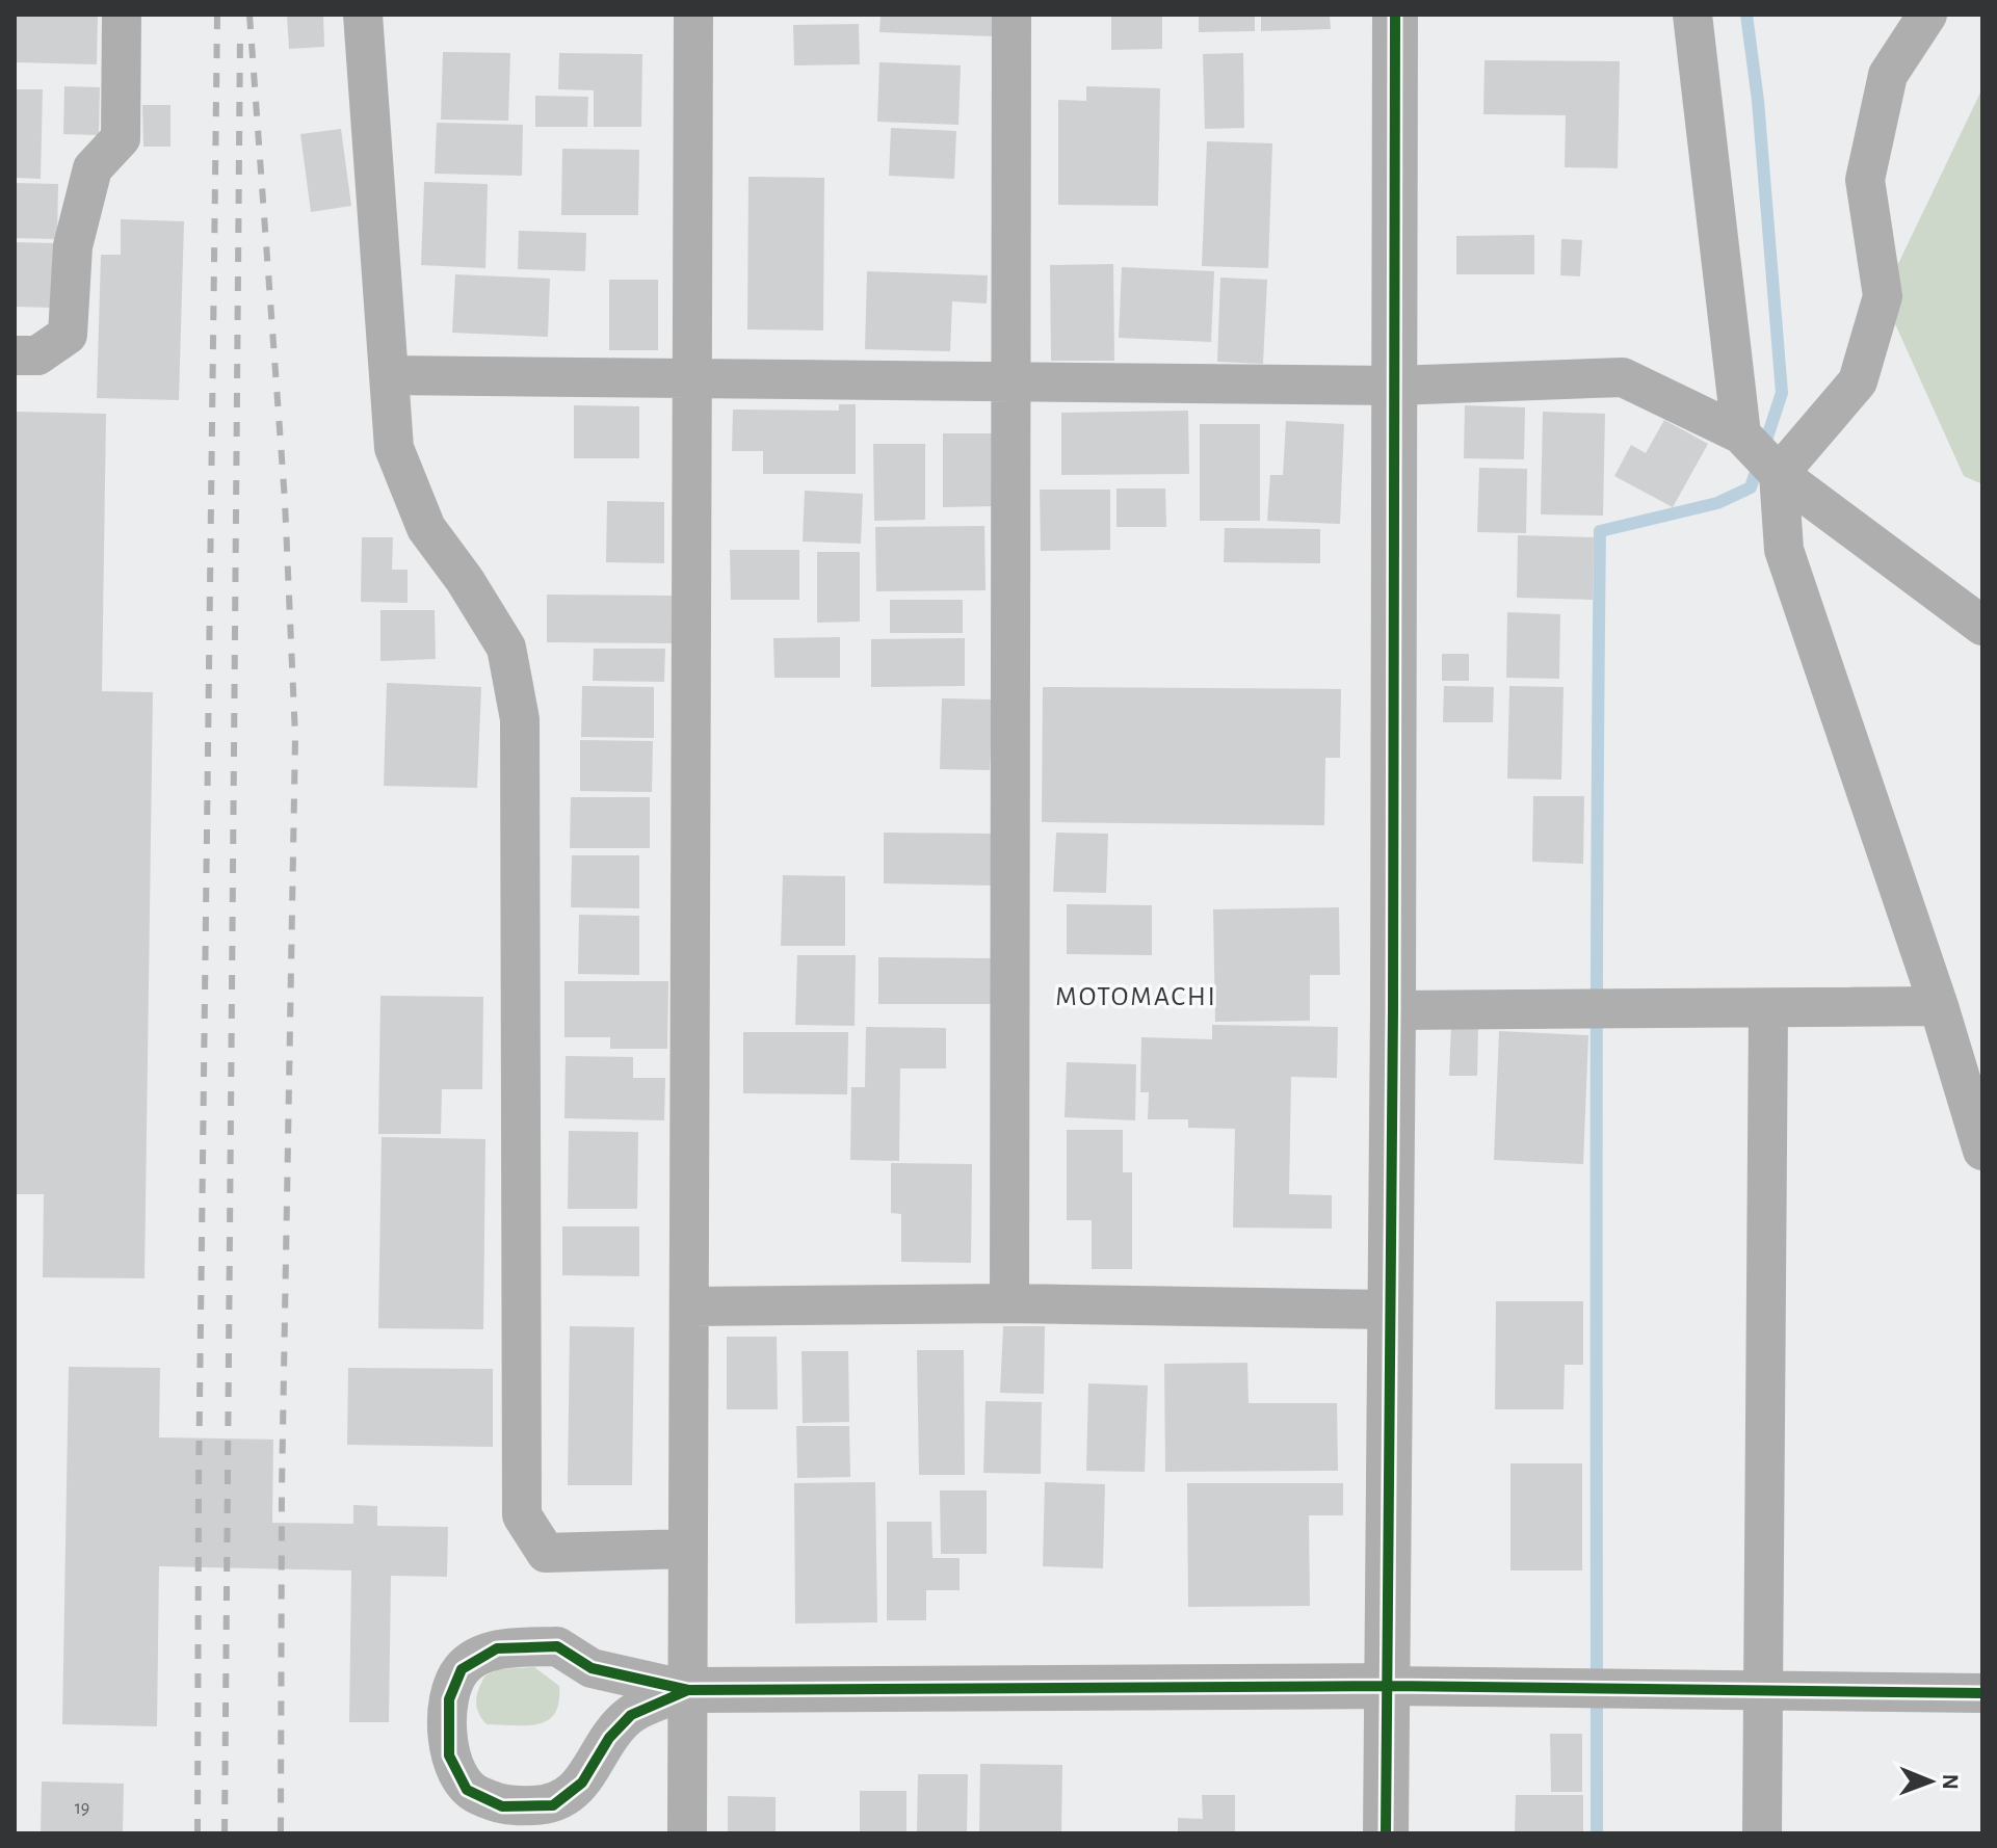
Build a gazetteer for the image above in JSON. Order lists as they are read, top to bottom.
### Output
{
  "districts": ["MOTOMACHI"],
  "house_numbers": ["19"],
  "north": "right"
}
